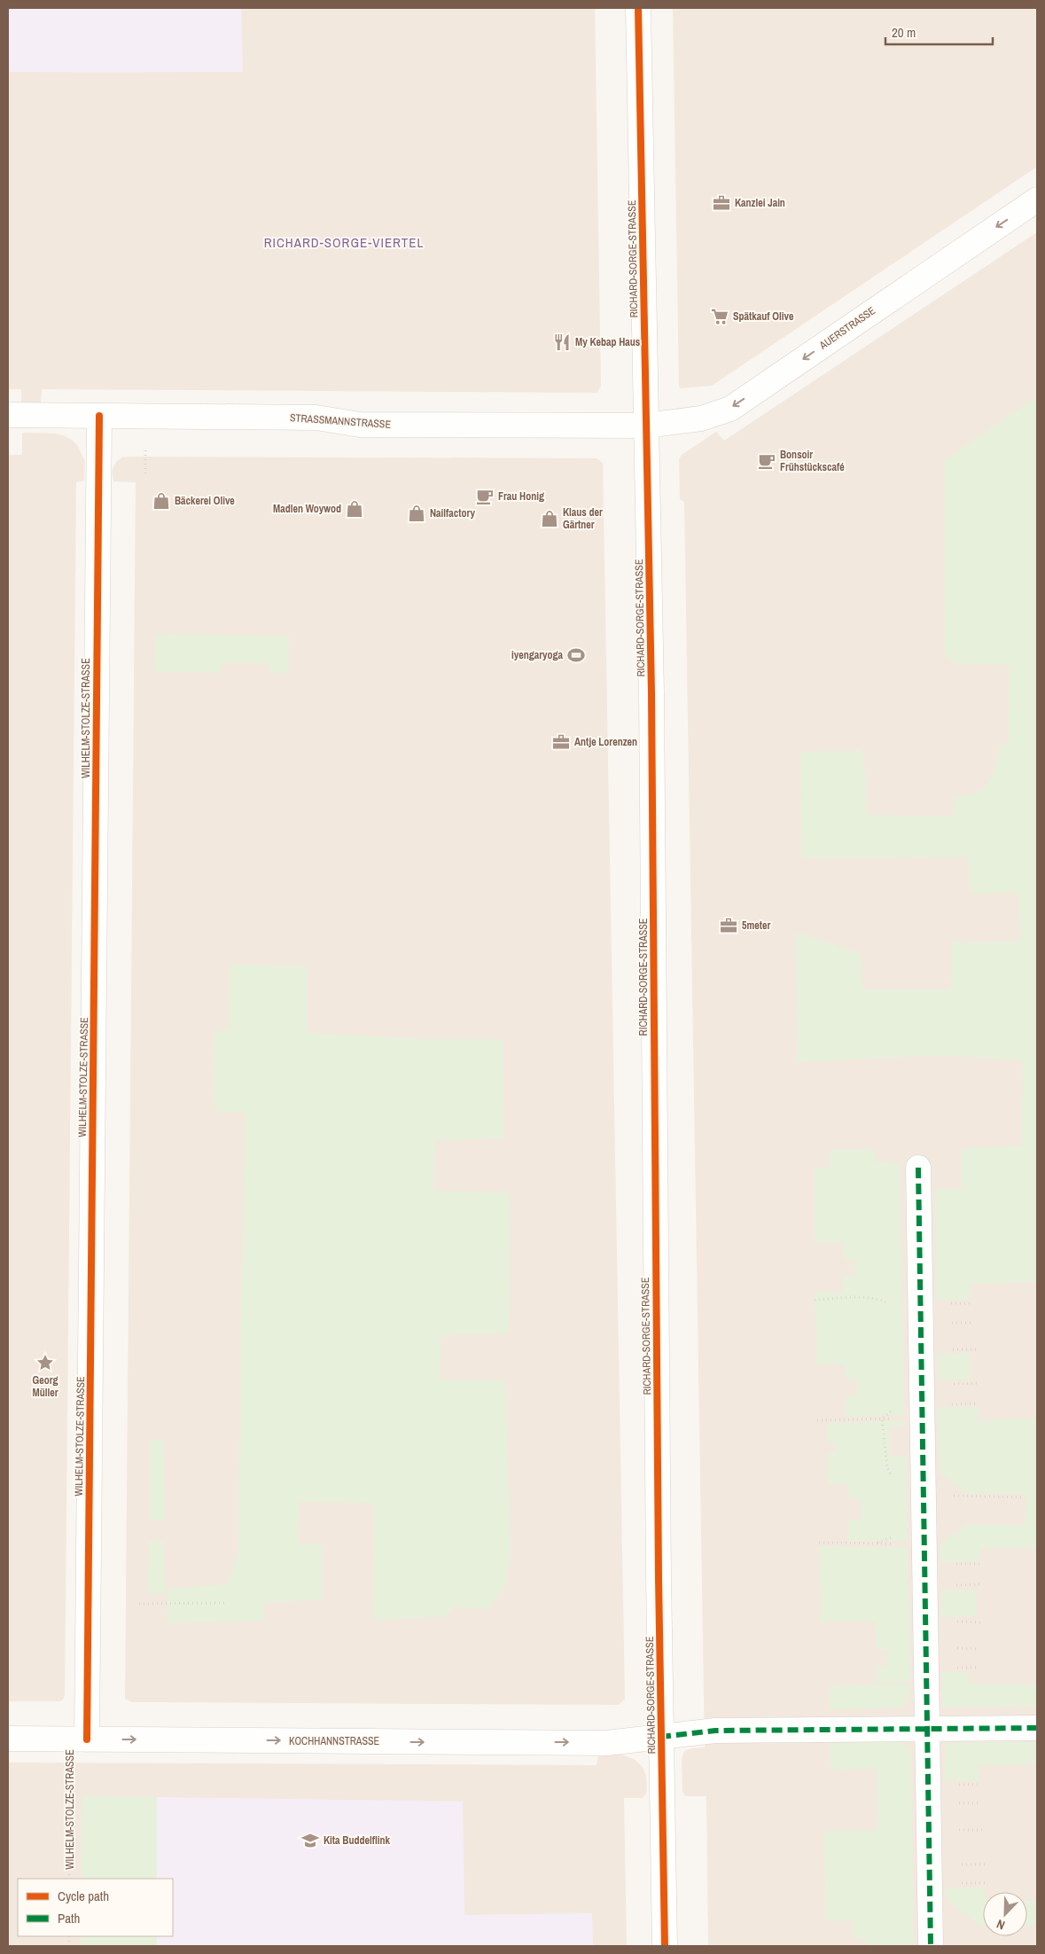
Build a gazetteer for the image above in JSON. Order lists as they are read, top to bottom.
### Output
{
  "streets": {
    "street": [
      "RICHARD-SORGE-STRASSE",
      "AUERSTRASSE",
      "STRASSMANNSTRASSE",
      "WILHELM-STOLZE-STRASSE",
      "KOCHHANNSTRASSE"
    ]
  },
  "crossings": [
    ["RICHARD-SORGE-STRASSE", "AUERSTRASSE"],
    ["RICHARD-SORGE-STRASSE", "STRASSMANNSTRASSE"],
    ["RICHARD-SORGE-STRASSE", "KOCHHANNSTRASSE"],
    ["AUERSTRASSE", "STRASSMANNSTRASSE"],
    ["STRASSMANNSTRASSE", "WILHELM-STOLZE-STRASSE"],
    ["WILHELM-STOLZE-STRASSE", "KOCHHANNSTRASSE"]
  ],
  "one_way": ["AUERSTRASSE", "KOCHHANNSTRASSE"],
  "districts": ["RICHARD-SORGE-VIERTEL"],
  "places": {
    "office": ["Kanzlei Jain", "Antje Lorenzen", "5meter"],
    "supermarket": ["Spätkauf Olive"],
    "restaurant": ["My Kebap Haus"],
    "cafe": ["Bonsoir Frühstückscafé", "Frau Honig"],
    "shop": [
      "Bäckerei Olive",
      "Madlen Woywod",
      "Nailfactory",
      "Klaus der Gärtner"
    ],
    "sports": ["iyengaryoga"],
    "place": ["Georg Müller"],
    "school or university": ["Kita Buddelflink"]
  },
  "legend": ["Cycle path", "Path"],
  "scale_bar": "20 m",
  "north": "bottom left"
}
